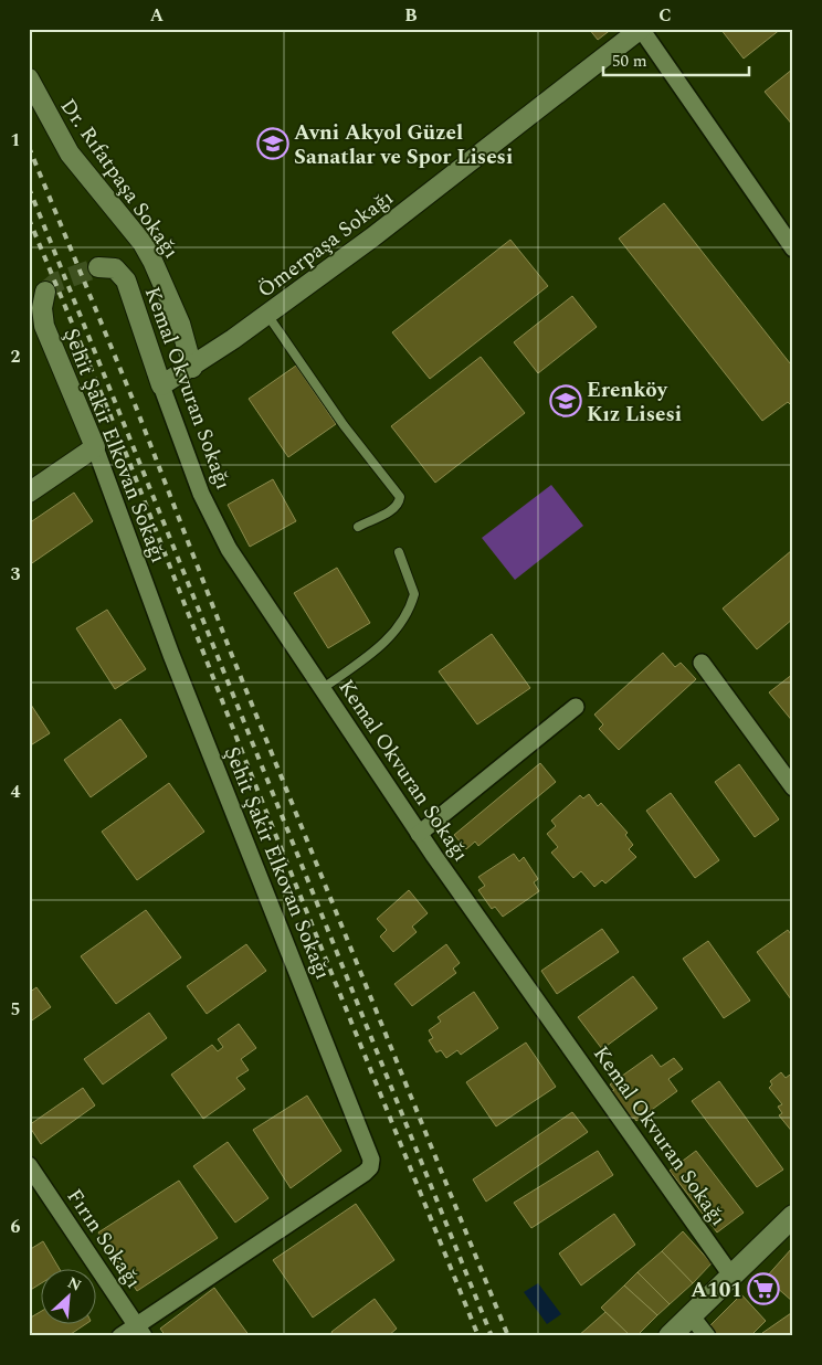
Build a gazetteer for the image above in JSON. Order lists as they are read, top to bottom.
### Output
{
  "streets": {
    "street": [
      "Dr. Rıfatpaşa Sokağı",
      "Ömerpaşa Sokağı",
      "Kemal Okvuran Sokağı",
      "Şehit Şakir Elkovan Sokağı",
      "Fırın Sokağı"
    ]
  },
  "crossings": [
    ["Dr. Rıfatpaşa Sokağı", "Ömerpaşa Sokağı"],
    ["Ömerpaşa Sokağı", "Kemal Okvuran Sokağı"],
    ["Şehit Şakir Elkovan Sokağı", "Fırın Sokağı"]
  ],
  "places": {
    "school or university": ["Avni Akyol Güzel Sanatlar ve Spor Lisesi", "Erenköy Kız Lisesi"],
    "supermarket": ["A101"]
  },
  "scale_bar": "50 m",
  "north": "top right",
  "grid": {
    "columns": ["A", "B", "C"],
    "rows": [
      "1",
      "2",
      "3",
      "4",
      "5",
      "6"
    ]
  }
}
